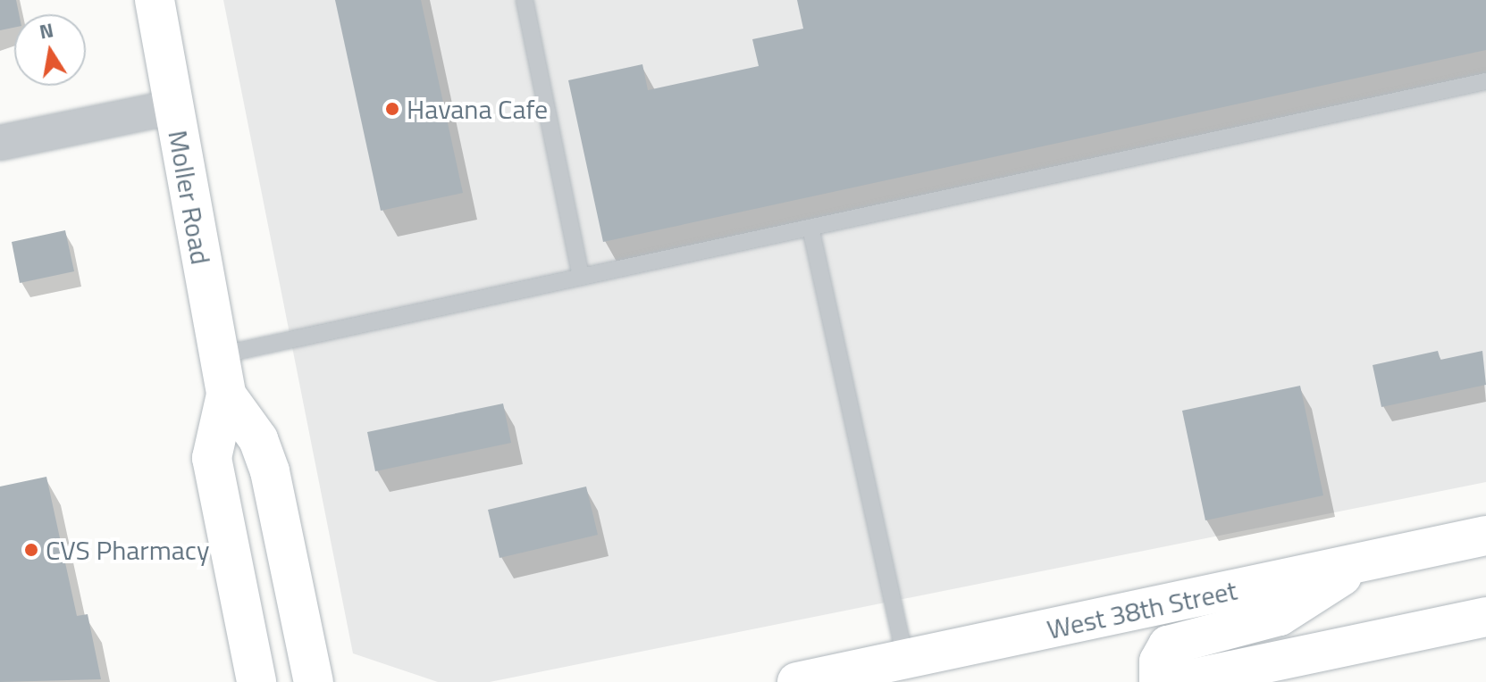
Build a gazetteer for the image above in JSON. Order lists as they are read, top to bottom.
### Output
{
  "streets": {
    "main road": ["Moller Road", "West 38th Street"]
  },
  "places": ["Havana Cafe", "CVS Pharmacy"],
  "north": "top"
}
